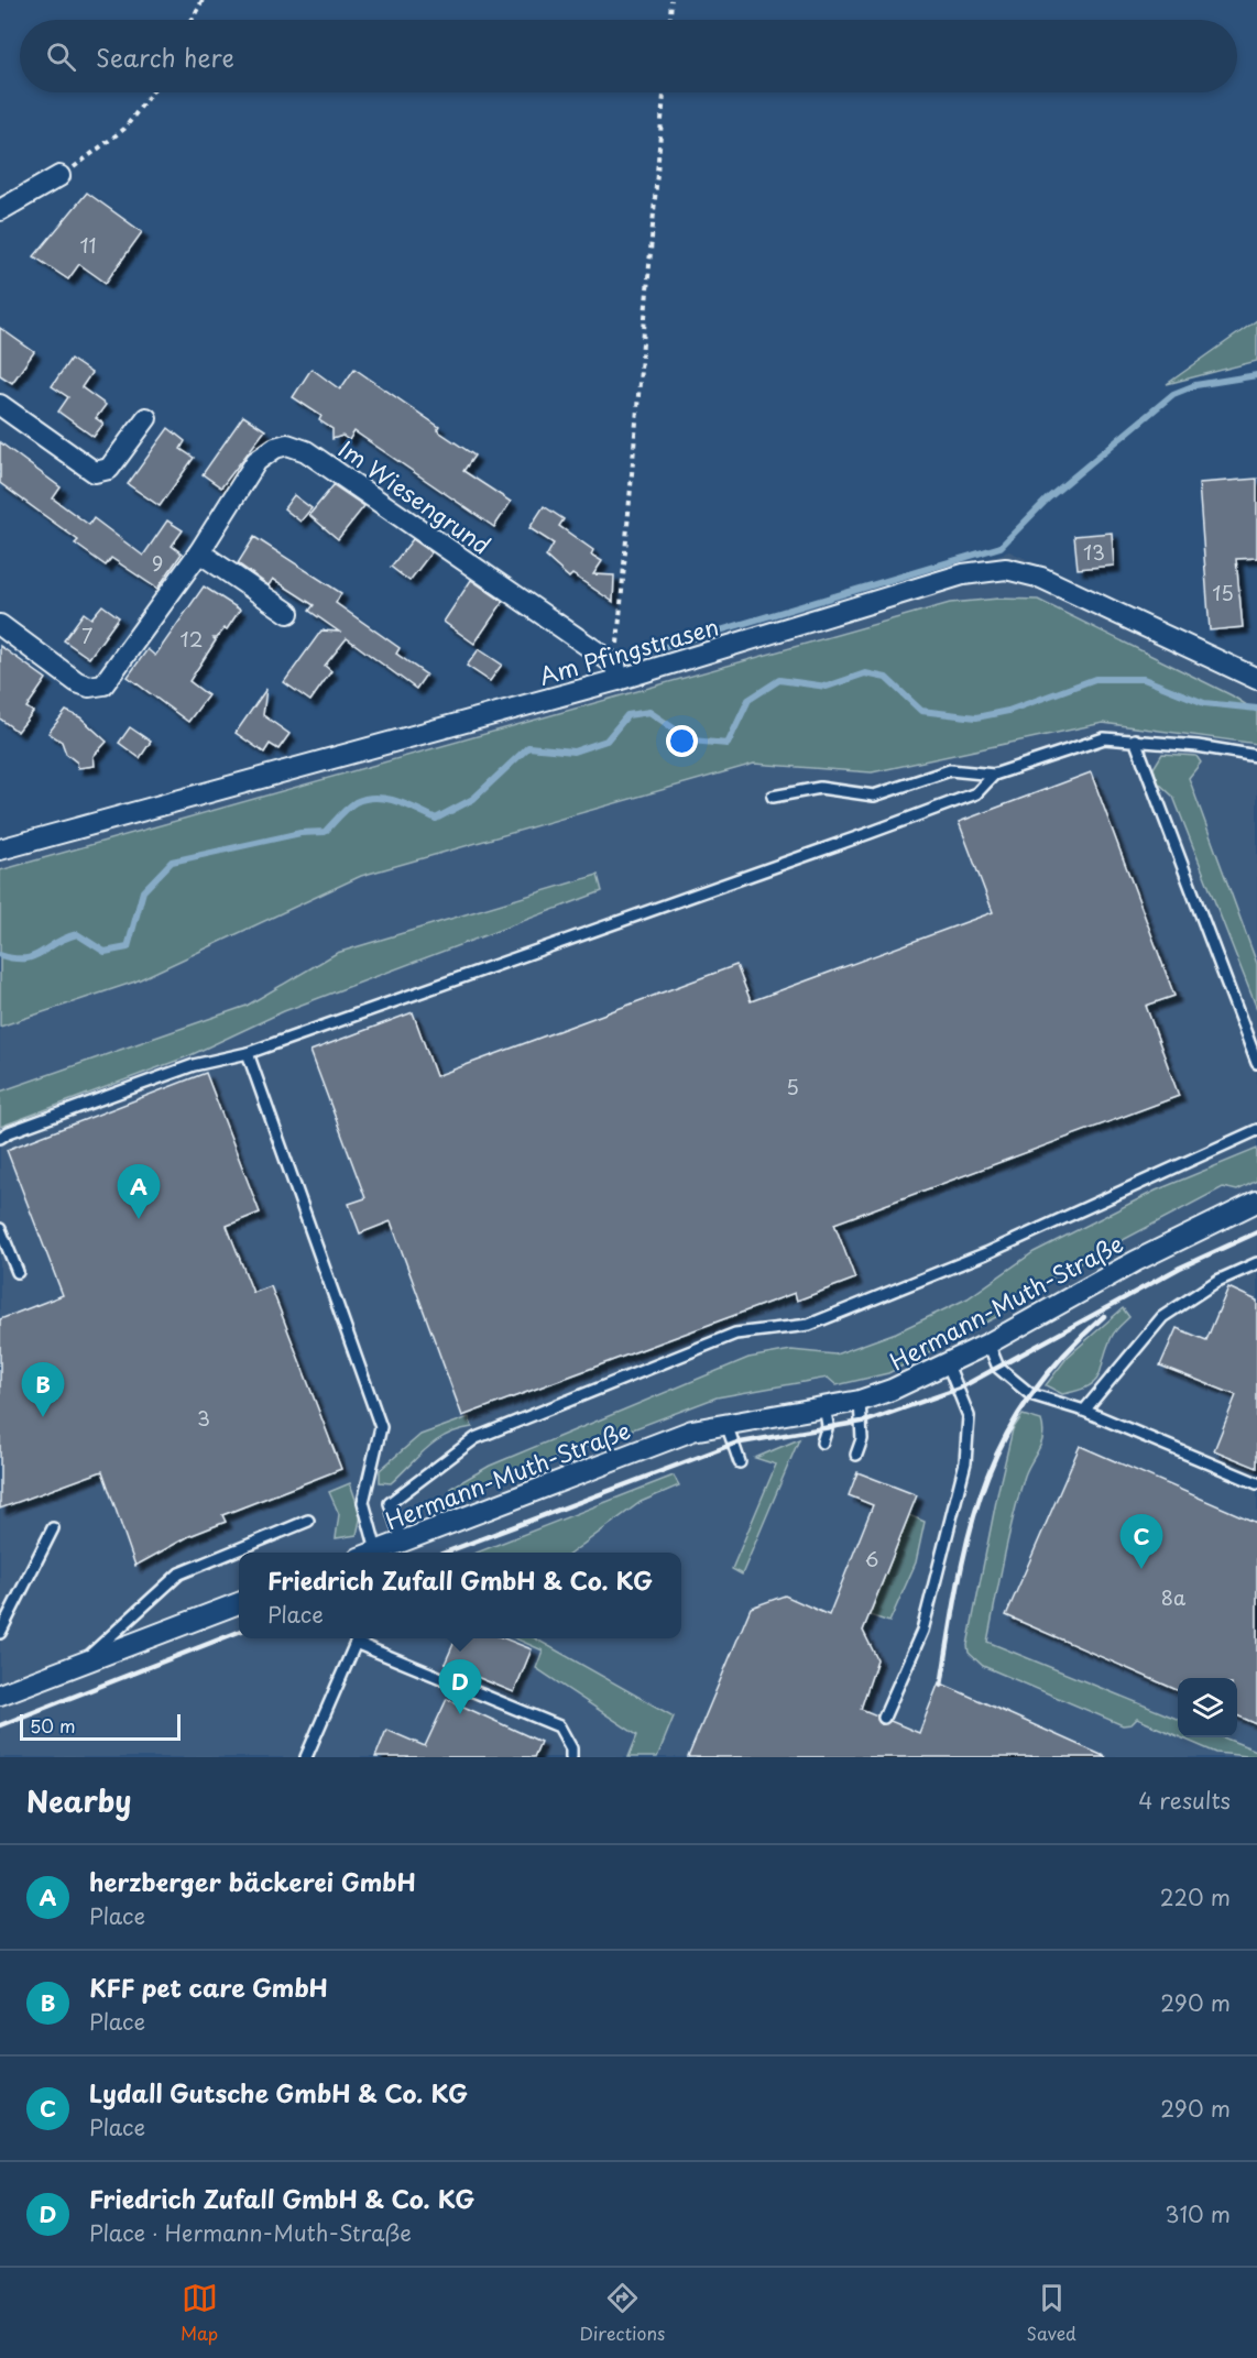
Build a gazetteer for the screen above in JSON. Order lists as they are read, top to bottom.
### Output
{
  "streets": {
    "street": ["Im Wiesengrund", "Am Pfingstrasen", "Hermann-Muth-Straße"]
  },
  "crossings": [
    ["Im Wiesengrund", "Am Pfingstrasen"]
  ],
  "house_numbers": [
    "11",
    "13",
    "9",
    "15",
    "7",
    "12",
    "5",
    "3",
    "6",
    "8a"
  ],
  "scale_bar": "50 m",
  "page": {
    "search": "Search here",
    "pins": [
      "A",
      "B",
      "C",
      "D"
    ],
    "popup": ["Friedrich Zufall GmbH & Co. KG", "Place"],
    "scale": "50 m",
    "heading": ["Nearby", "4 results"],
    "list": [
      {
        "mark": "A",
        "name": "herzberger bäckerei GmbH",
        "note": "Place",
        "value": "220 m"
      },
      {
        "mark": "B",
        "name": "KFF pet care GmbH",
        "note": "Place",
        "value": "290 m"
      },
      {
        "mark": "C",
        "name": "Lydall Gutsche GmbH & Co. KG",
        "note": "Place",
        "value": "290 m"
      },
      {
        "mark": "D",
        "name": "Friedrich Zufall GmbH & Co. KG",
        "note": "Place · Hermann-Muth-Straße",
        "value": "310 m"
      }
    ],
    "nav": ["Map", "Directions", "Saved"]
  }
}
